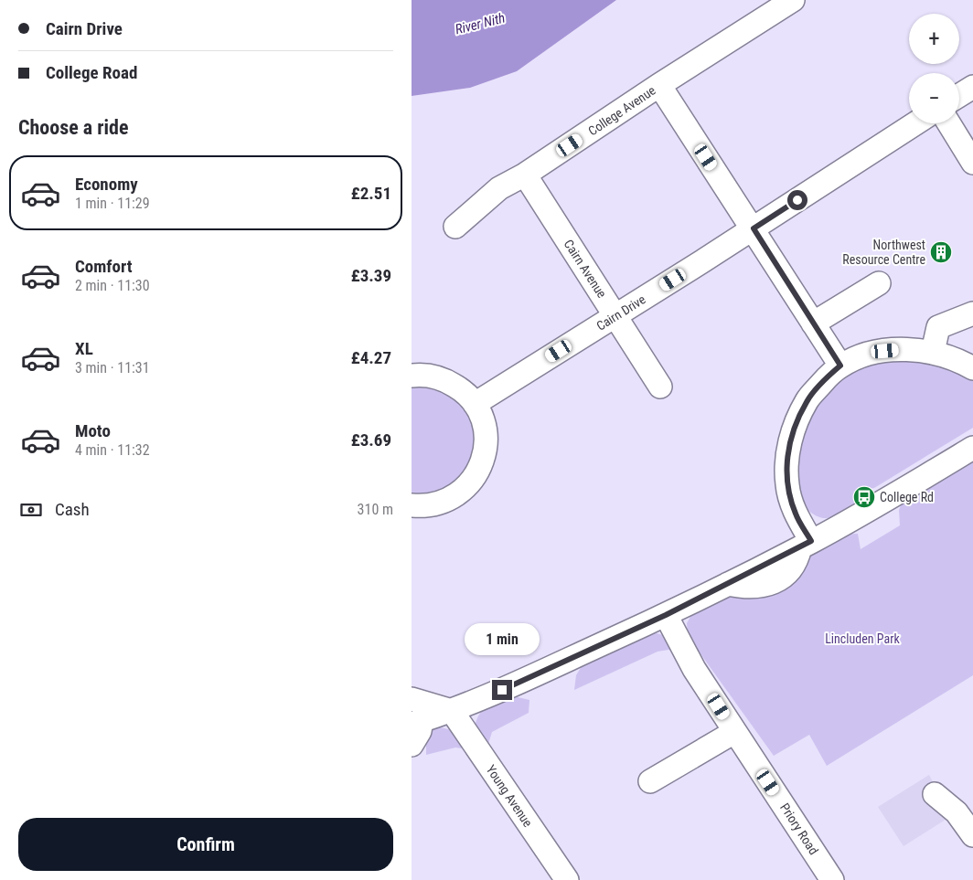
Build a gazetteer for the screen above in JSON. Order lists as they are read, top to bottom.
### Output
{
  "streets": {
    "street": [
      "College Avenue",
      "Cairn Avenue",
      "Cairn Drive",
      "Young Avenue",
      "Priory Road"
    ]
  },
  "crossings": [
    ["College Avenue", "Cairn Avenue"],
    ["Cairn Avenue", "Cairn Drive"]
  ],
  "water": ["River Nith"],
  "parks": ["Lincluden Park"],
  "places": {
    "building": ["Northwest Resource Centre"],
    "bus stop": ["College Rd"]
  },
  "page": {
    "banner": ["Cairn Drive", "College Road"],
    "map_buttons": ["+", "−"],
    "heading": "Choose a ride",
    "list": [
      {
        "name": "Economy",
        "note": "1 min · 11:29",
        "value": "£2.51"
      },
      {
        "name": "Comfort",
        "note": "2 min · 11:30",
        "value": "£3.39"
      },
      {
        "name": "XL",
        "note": "3 min · 11:31",
        "value": "£4.27"
      },
      {
        "name": "Moto",
        "note": "4 min · 11:32",
        "value": "£3.69"
      }
    ],
    "pay": ["Cash", "310 m"],
    "bubble": "1 min",
    "buttons": "Confirm"
  }
}
